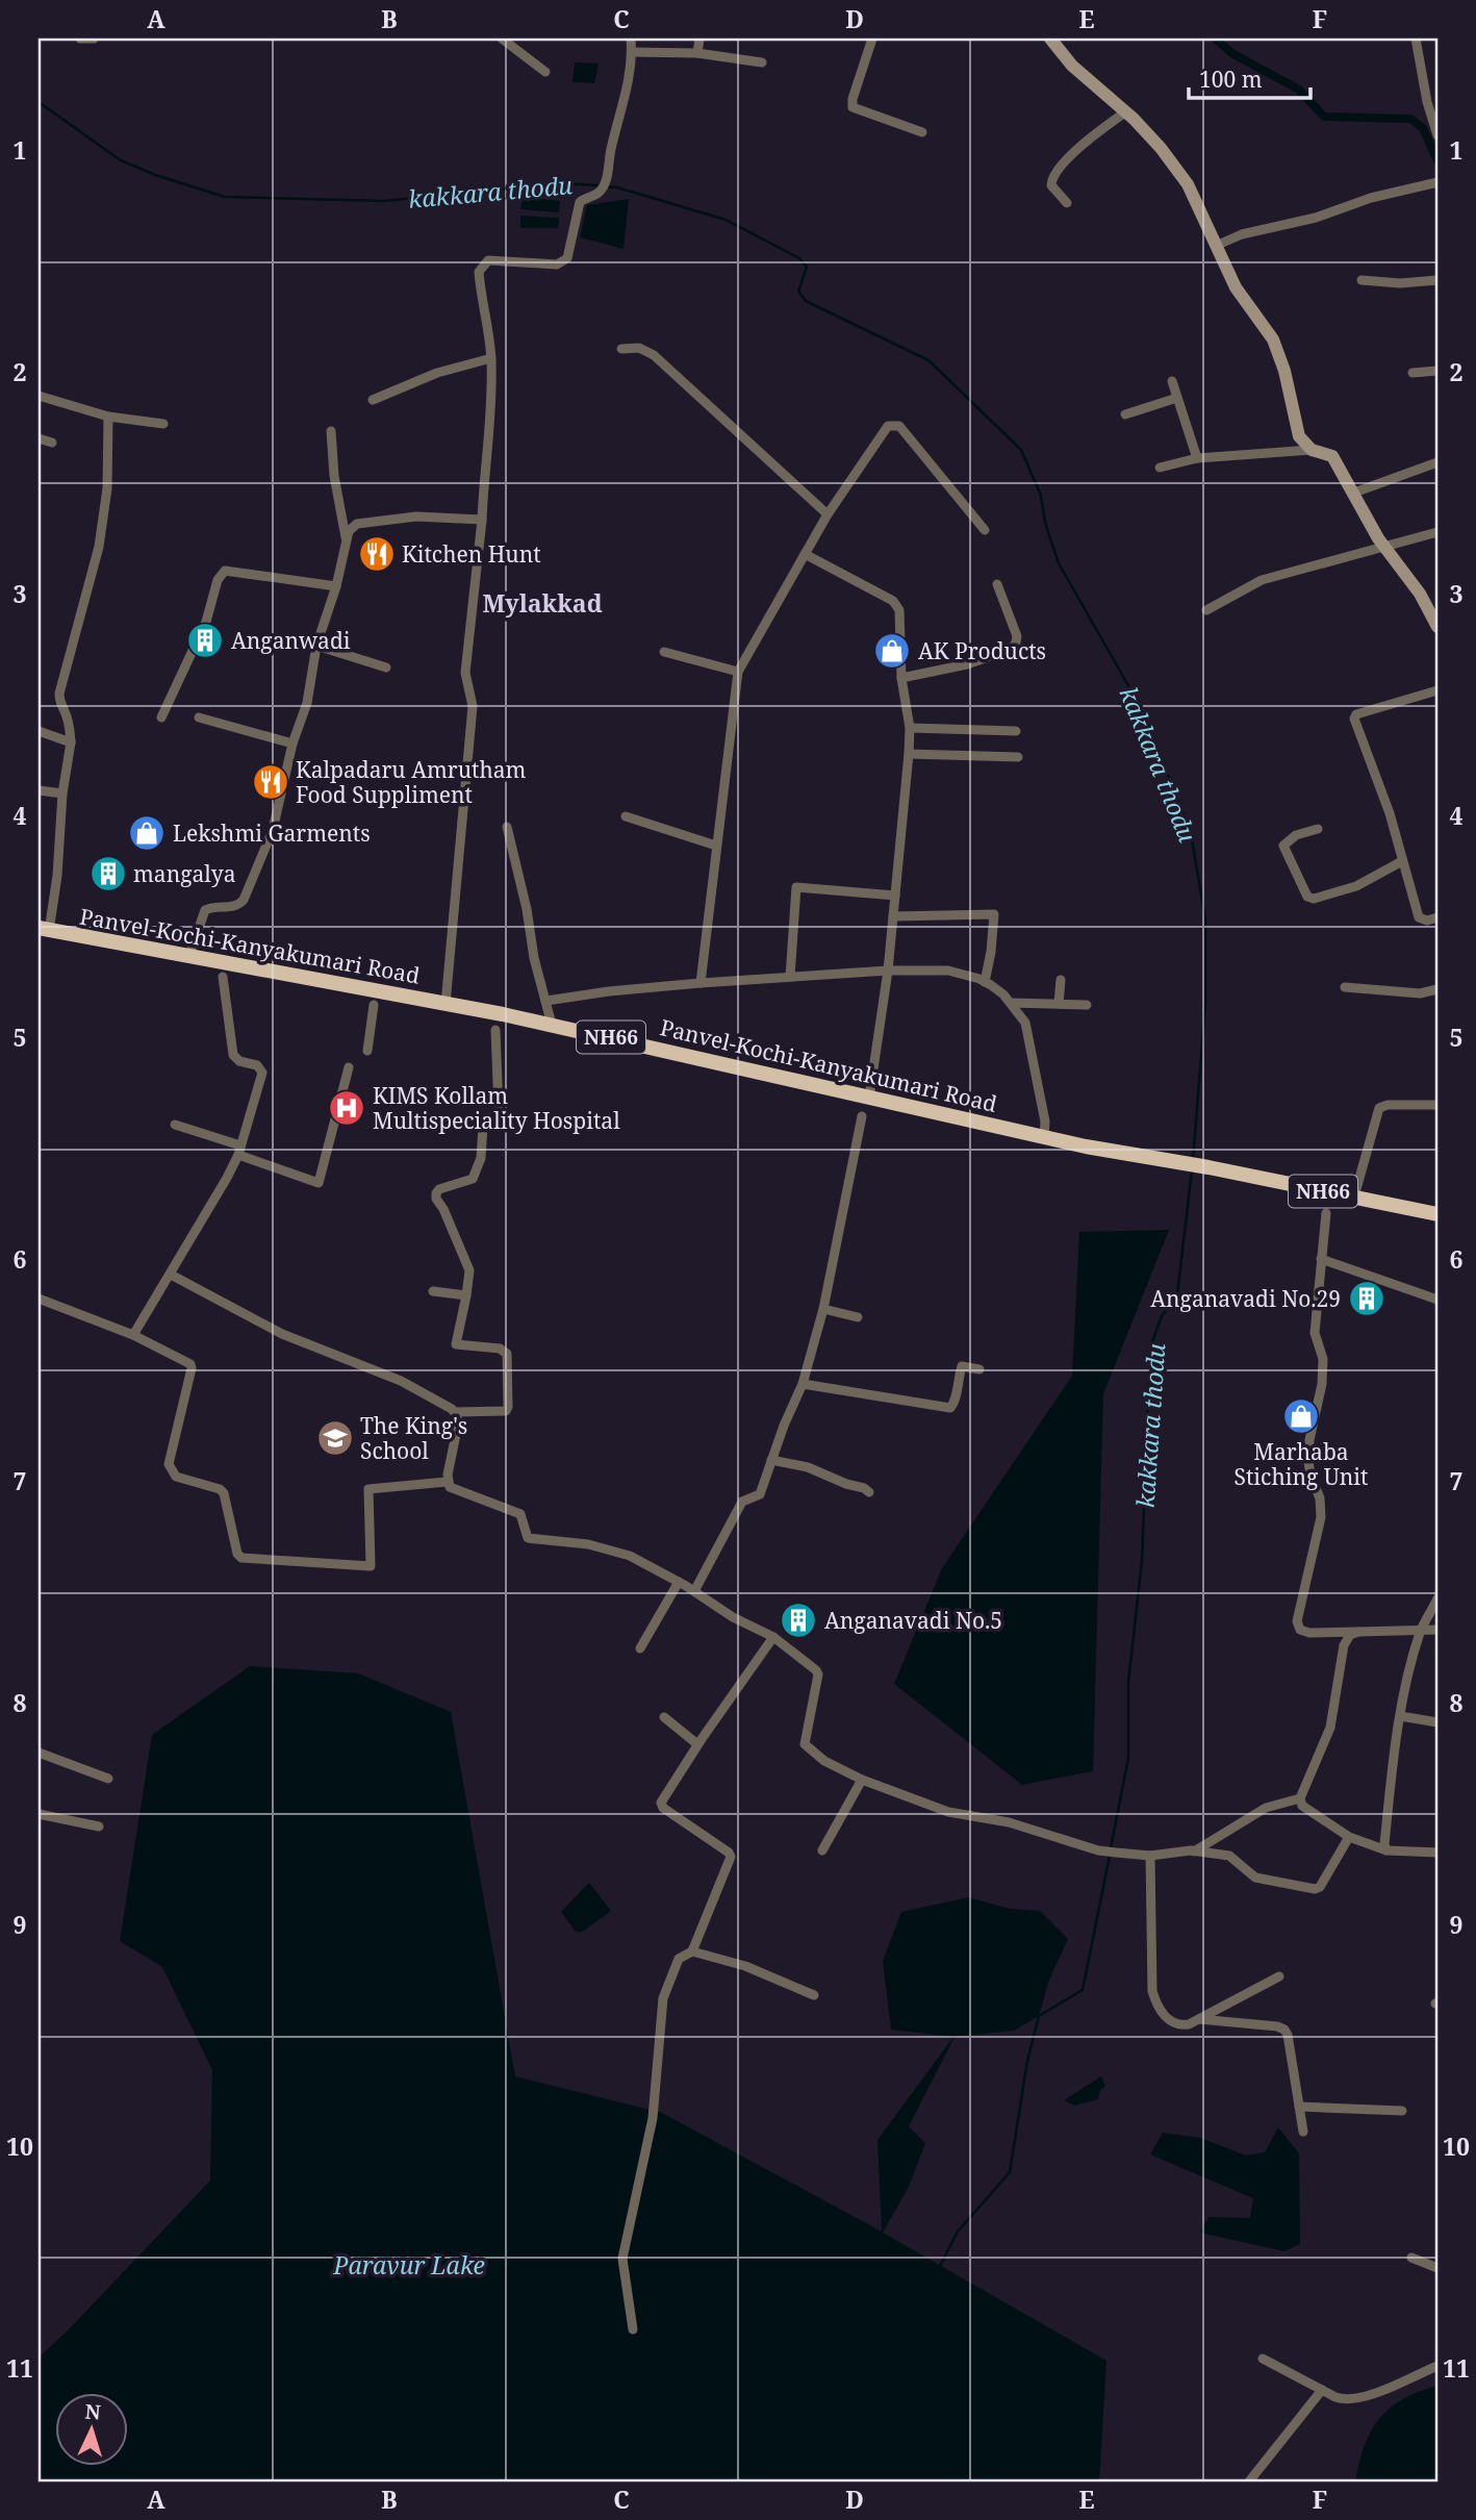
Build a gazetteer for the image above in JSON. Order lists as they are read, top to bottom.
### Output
{
  "streets": {
    "highway": ["Panvel-Kochi-Kanyakumari Road", "NH66"]
  },
  "districts": ["Mylakkad"],
  "water": ["kakkara thodu", "Paravur Lake"],
  "places": {
    "restaurant": ["Kitchen Hunt", "Kalpadaru Amrutham Food Suppliment"],
    "building": [
      "Anganwadi",
      "mangalya",
      "Anganavadi No.29",
      "Anganavadi No.5"
    ],
    "shop": ["AK Products", "Lekshmi Garments", "Marhaba Stiching Unit"],
    "hospital": ["KIMS Kollam Multispeciality Hospital"],
    "school or university": ["The King's School"]
  },
  "scale_bar": "100 m",
  "north": "top",
  "grid": {
    "columns": [
      "A",
      "B",
      "C",
      "D",
      "E",
      "F"
    ],
    "rows": [
      "1",
      "2",
      "3",
      "4",
      "5",
      "6",
      "7",
      "8",
      "9",
      "10",
      "11"
    ]
  }
}
